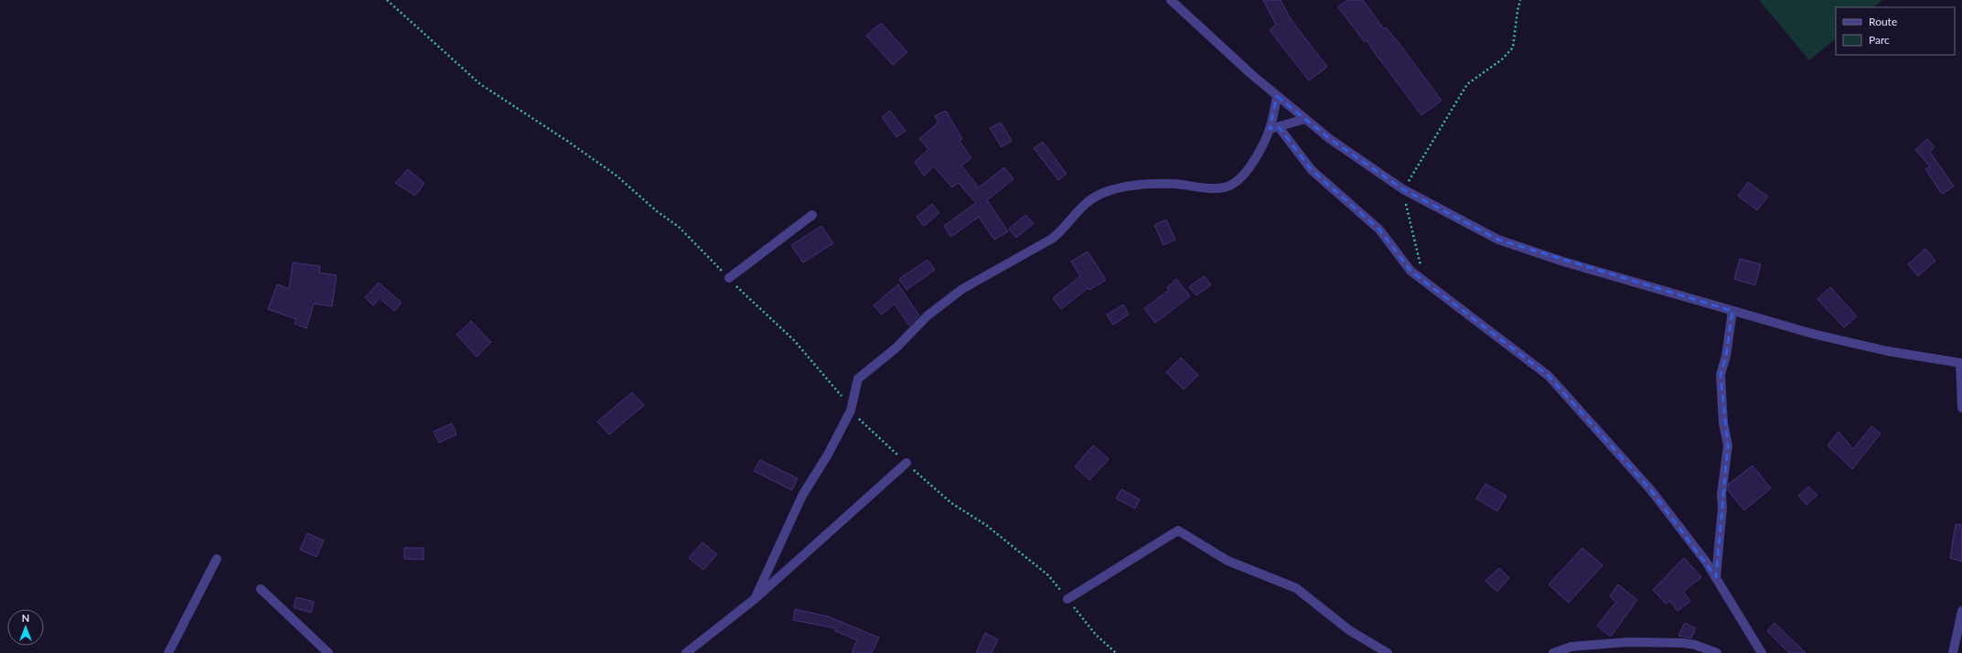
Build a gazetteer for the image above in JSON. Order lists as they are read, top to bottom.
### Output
{
  "legend": ["Route", "Parc"],
  "north": "top"
}
